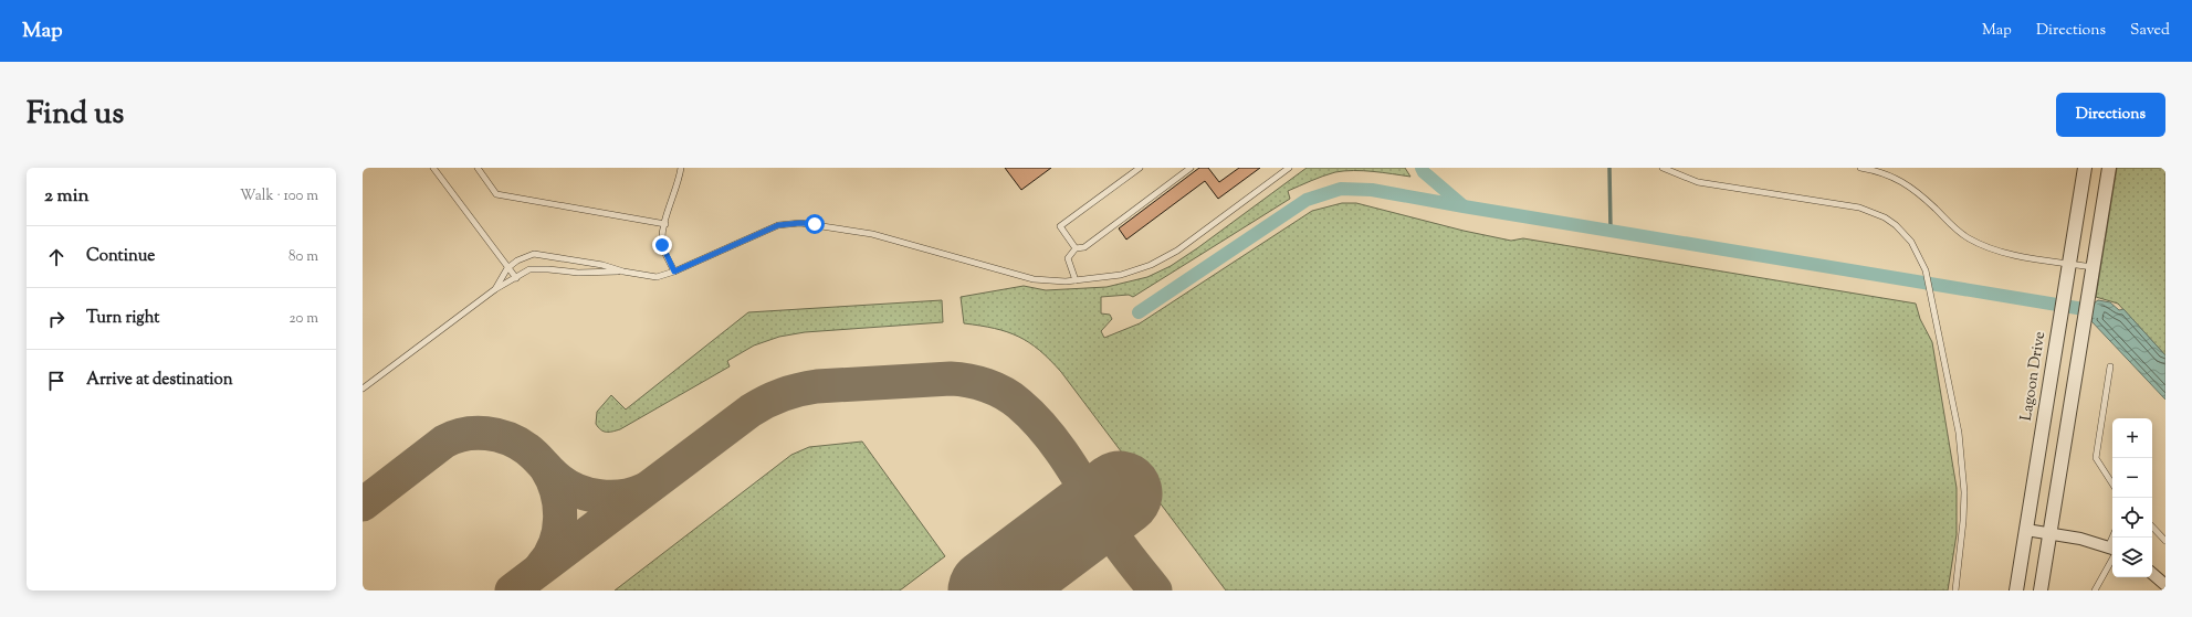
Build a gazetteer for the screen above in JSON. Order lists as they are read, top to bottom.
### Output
{
  "streets": {
    "street": ["Lagoon Drive"]
  },
  "page": {
    "header": "Map",
    "nav": ["Map", "Directions", "Saved"],
    "title": "Find us",
    "buttons": "Directions",
    "heading": ["2 min", "Walk · 100 m"],
    "list": [
      ["Continue", "80 m"],
      ["Turn right", "20 m"],
      "Arrive at destination"
    ],
    "map_buttons": ["+", "−"]
  }
}
